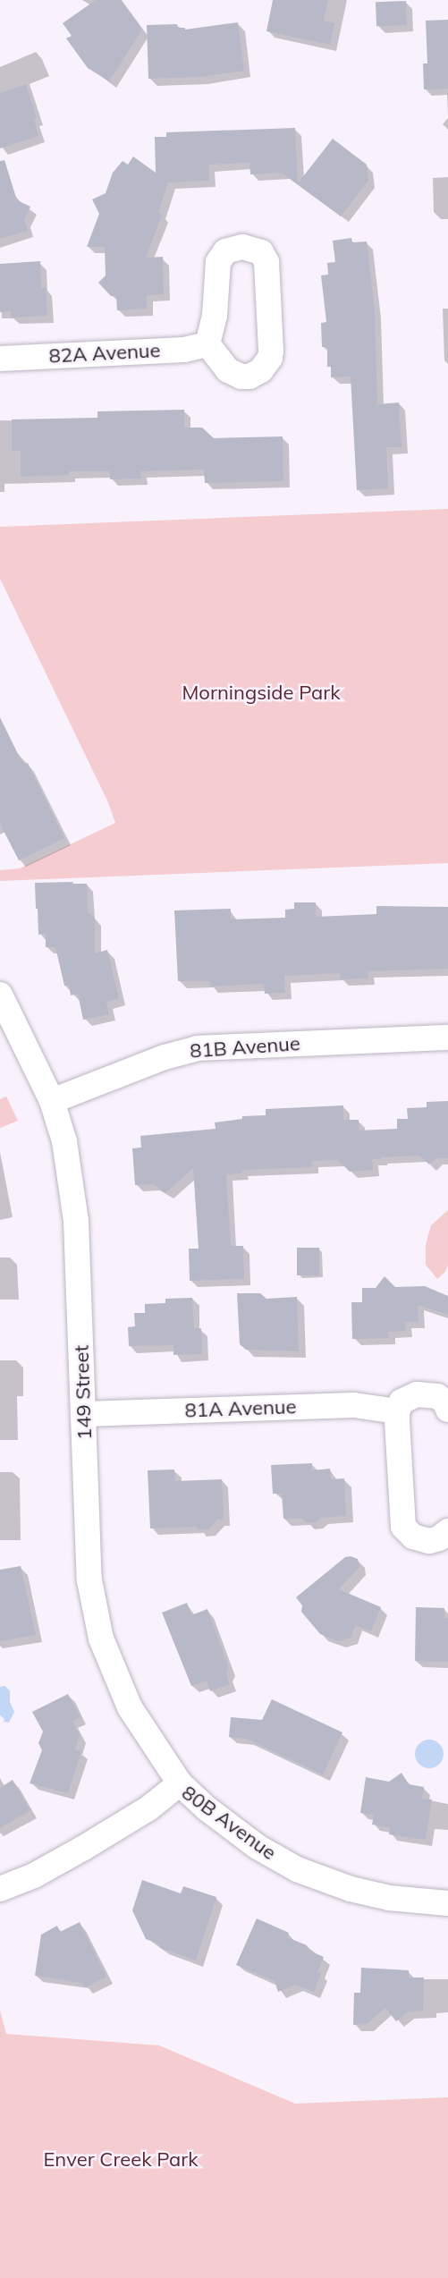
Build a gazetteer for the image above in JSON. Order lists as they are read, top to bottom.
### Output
{
  "streets": {
    "street": [
      "82A Avenue",
      "81B Avenue",
      "149 Street",
      "81A Avenue",
      "80B Avenue"
    ]
  },
  "crossings": [
    ["81B Avenue", "149 Street"],
    ["149 Street", "81A Avenue"],
    ["149 Street", "80B Avenue"]
  ],
  "parks": ["Morningside Park", "Enver Creek Park"]
}
